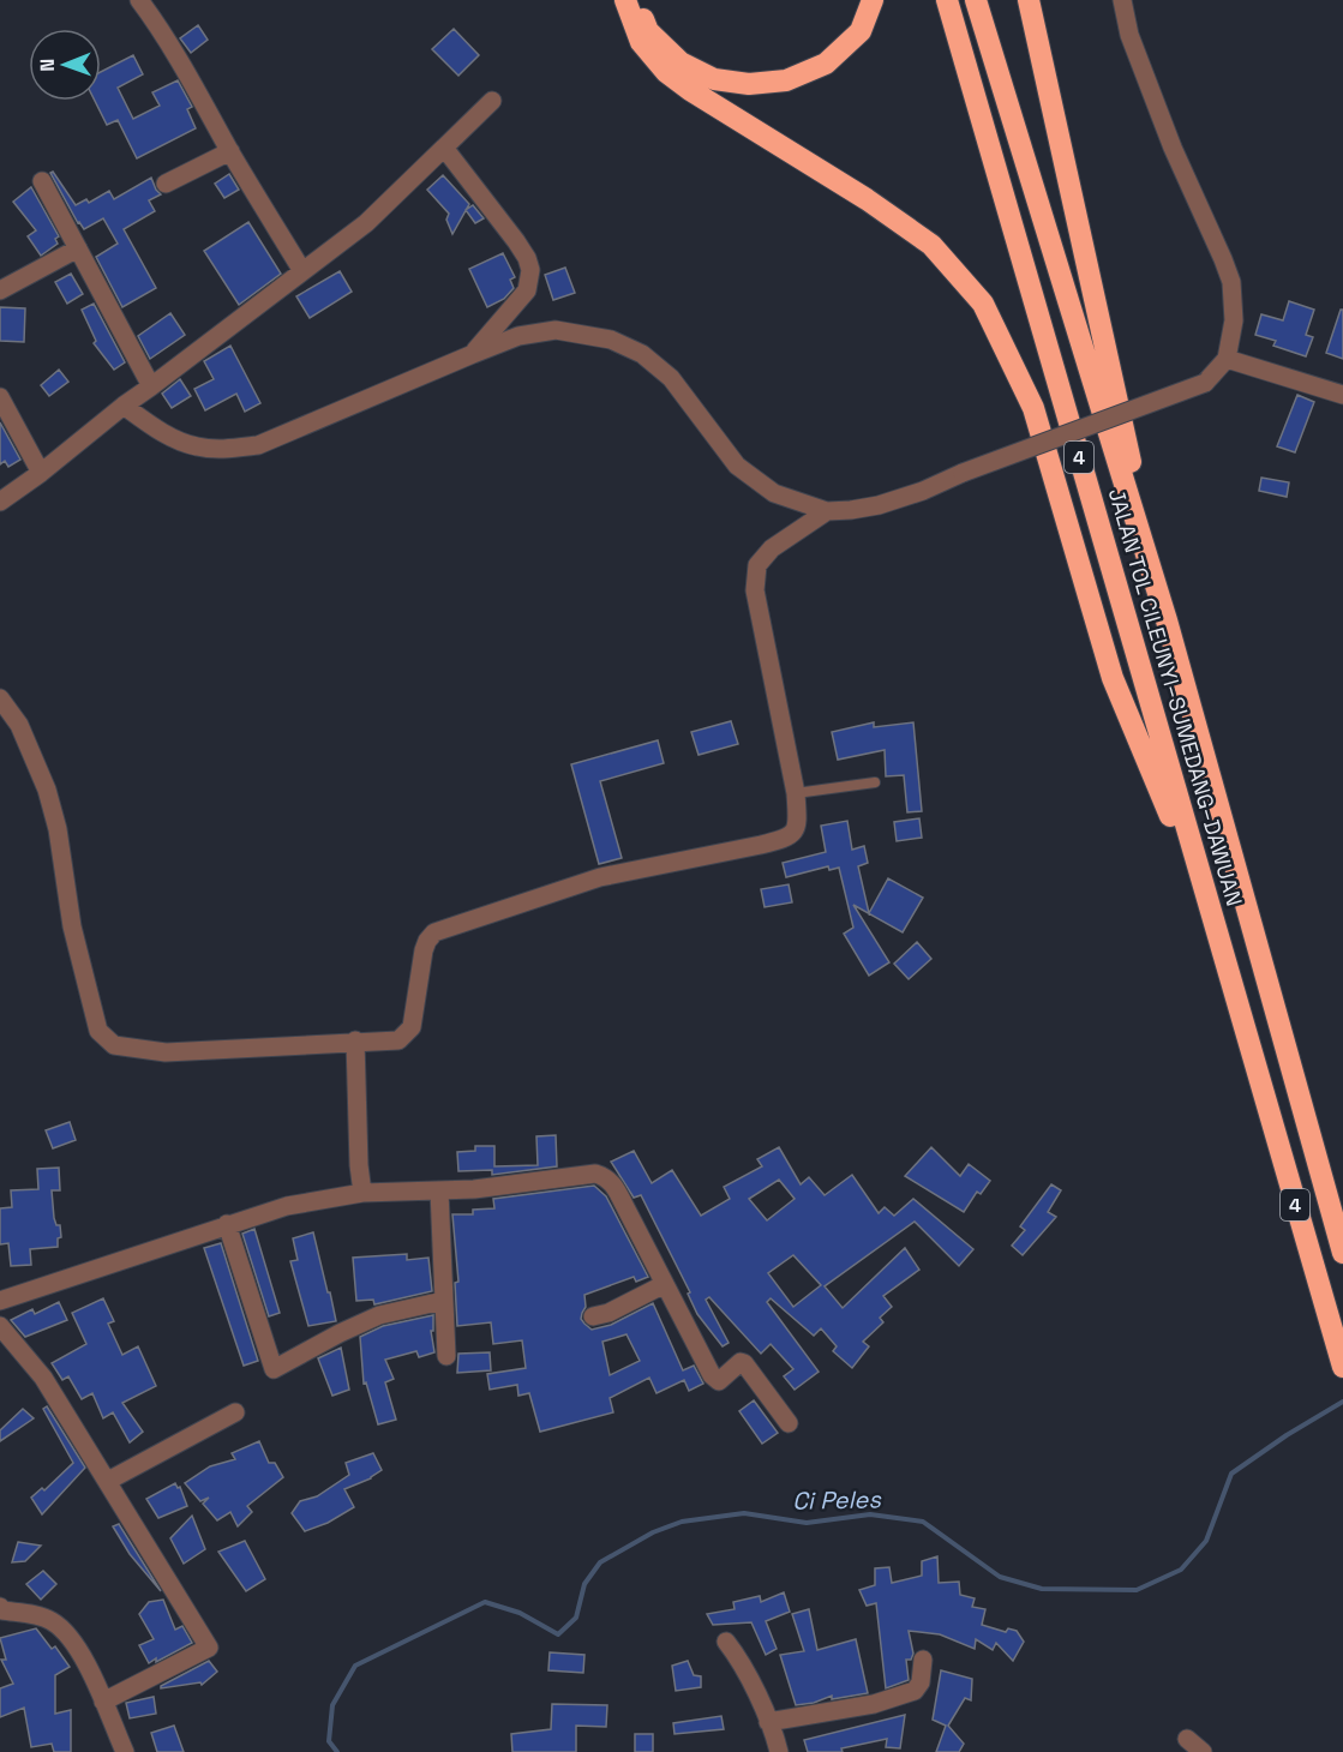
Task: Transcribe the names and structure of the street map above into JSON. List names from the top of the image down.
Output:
{
  "streets": {
    "highway": ["4", "JALAN TOL CILEUNYI–SUMEDANG–DAWUAN"]
  },
  "water": ["Ci Peles"],
  "north": "left"
}
